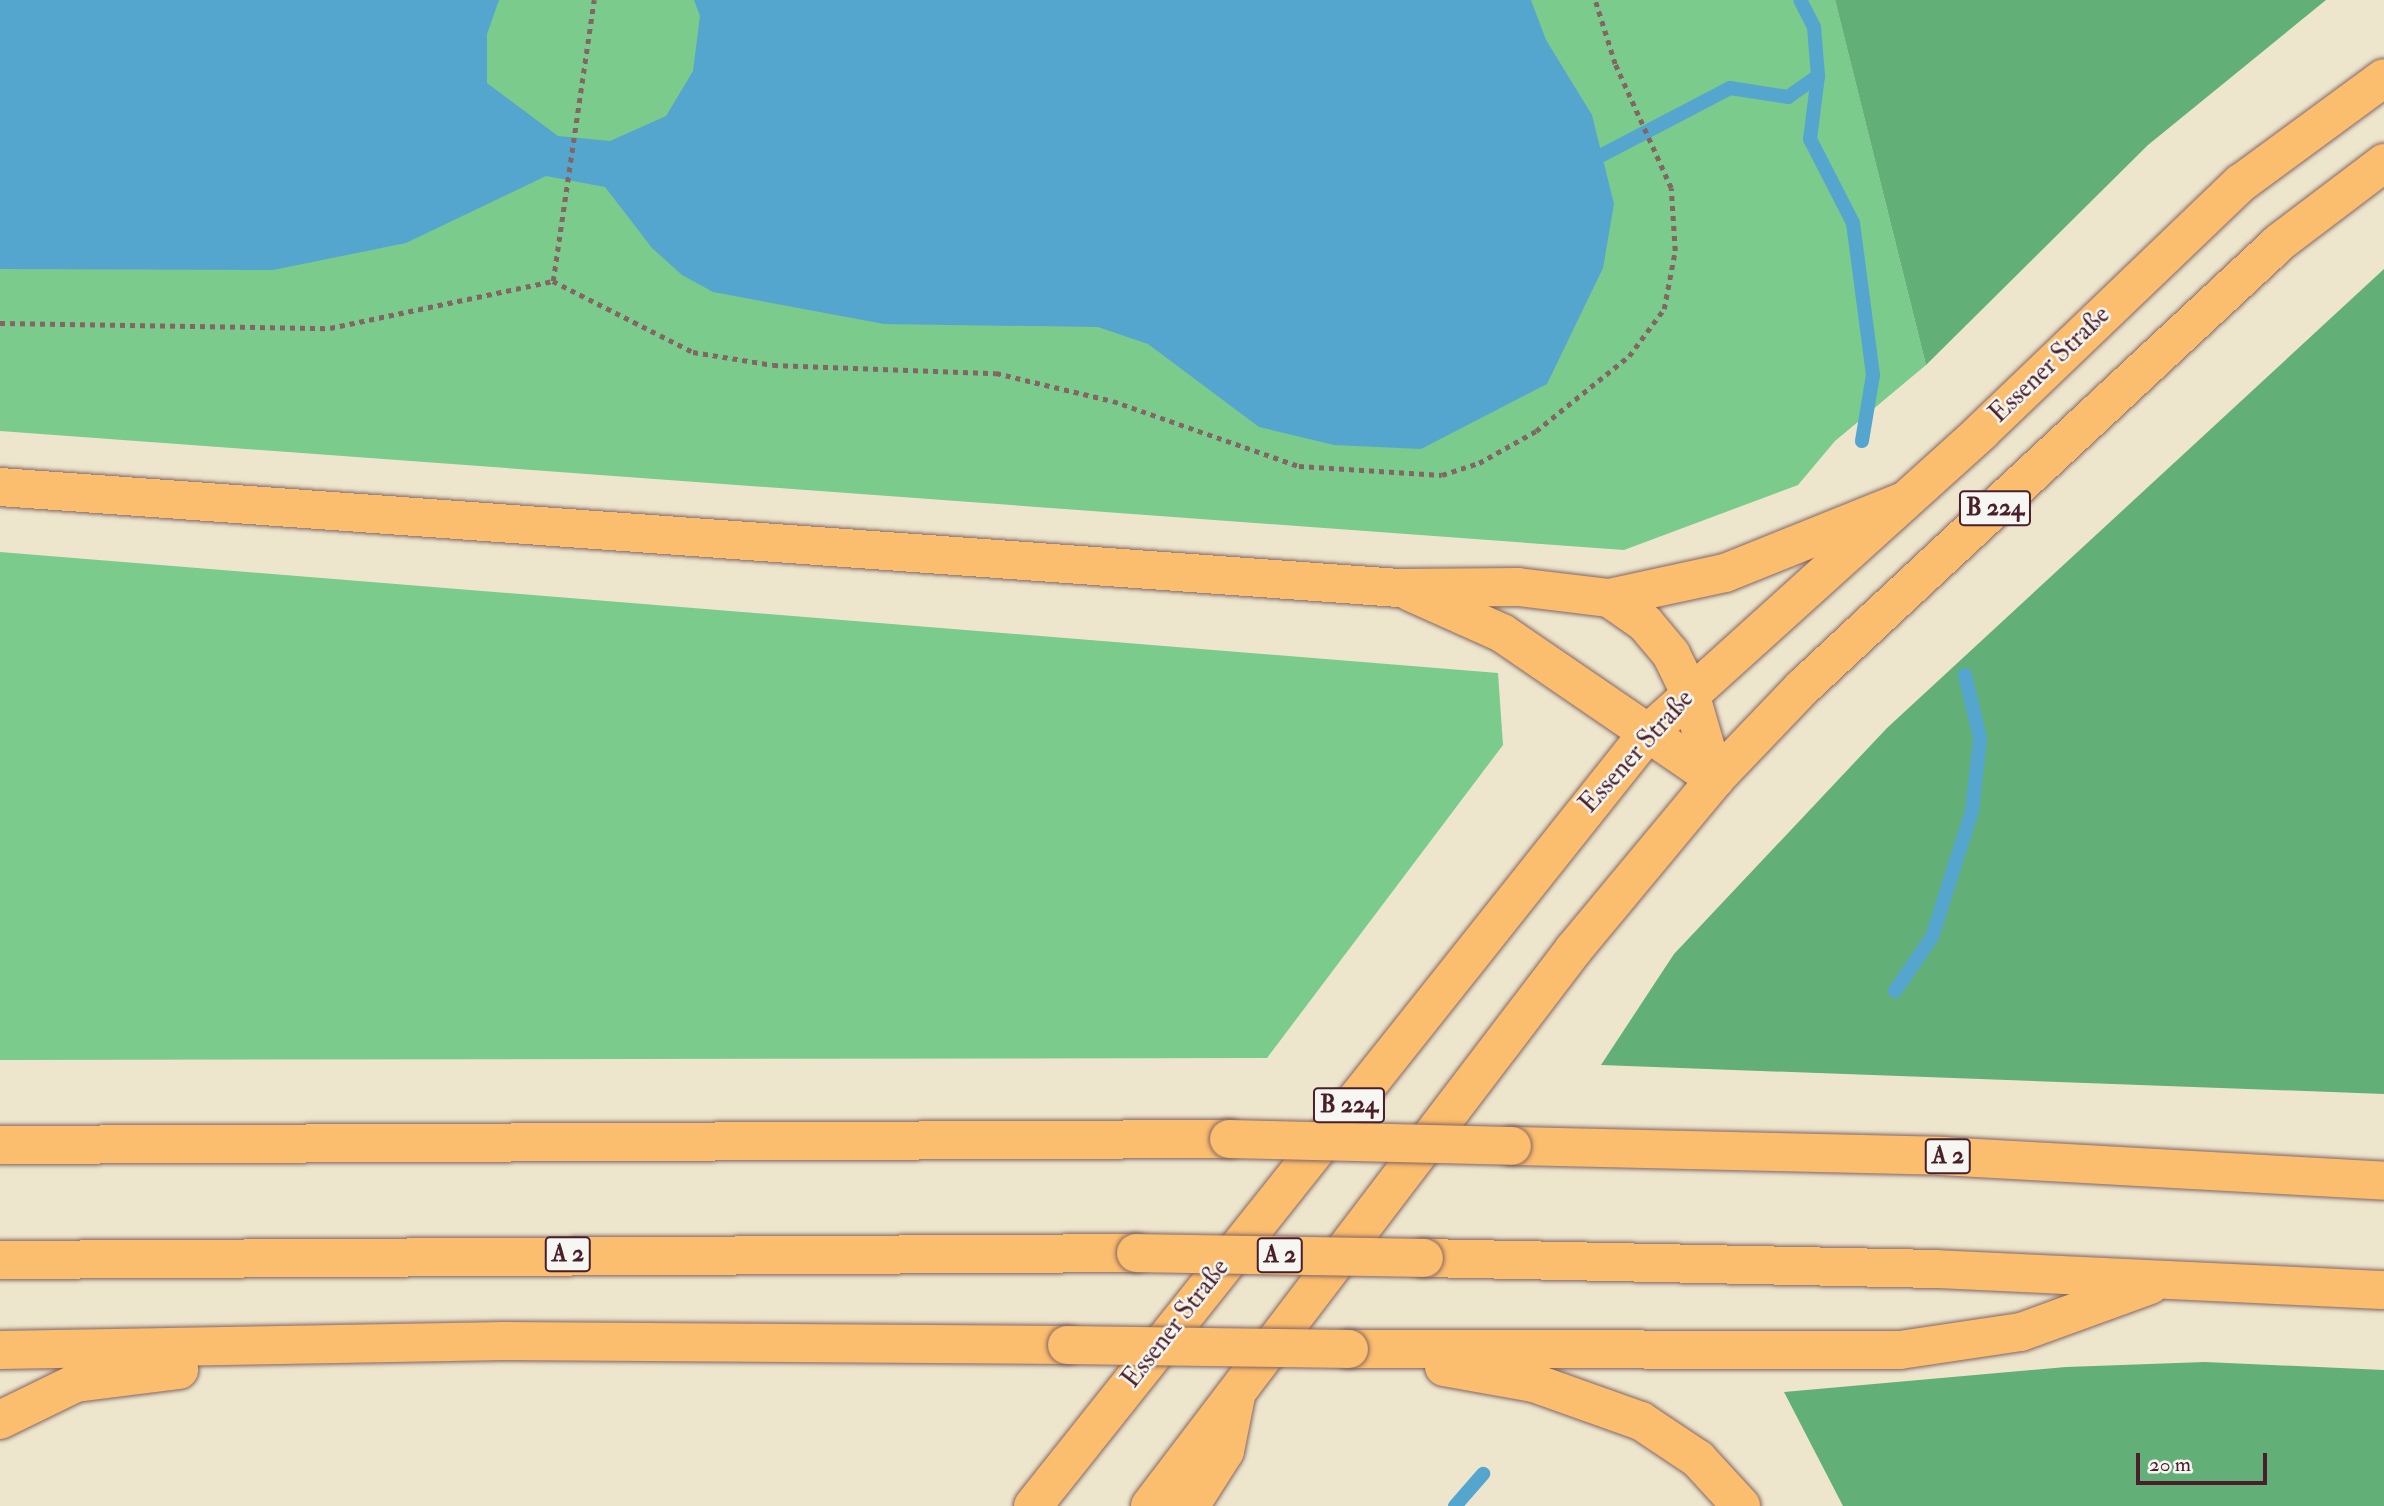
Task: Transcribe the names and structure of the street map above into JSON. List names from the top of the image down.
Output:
{
  "streets": {
    "main road": ["Essener Straße", "B 224", "A 2"]
  },
  "scale_bar": "20 m"
}
